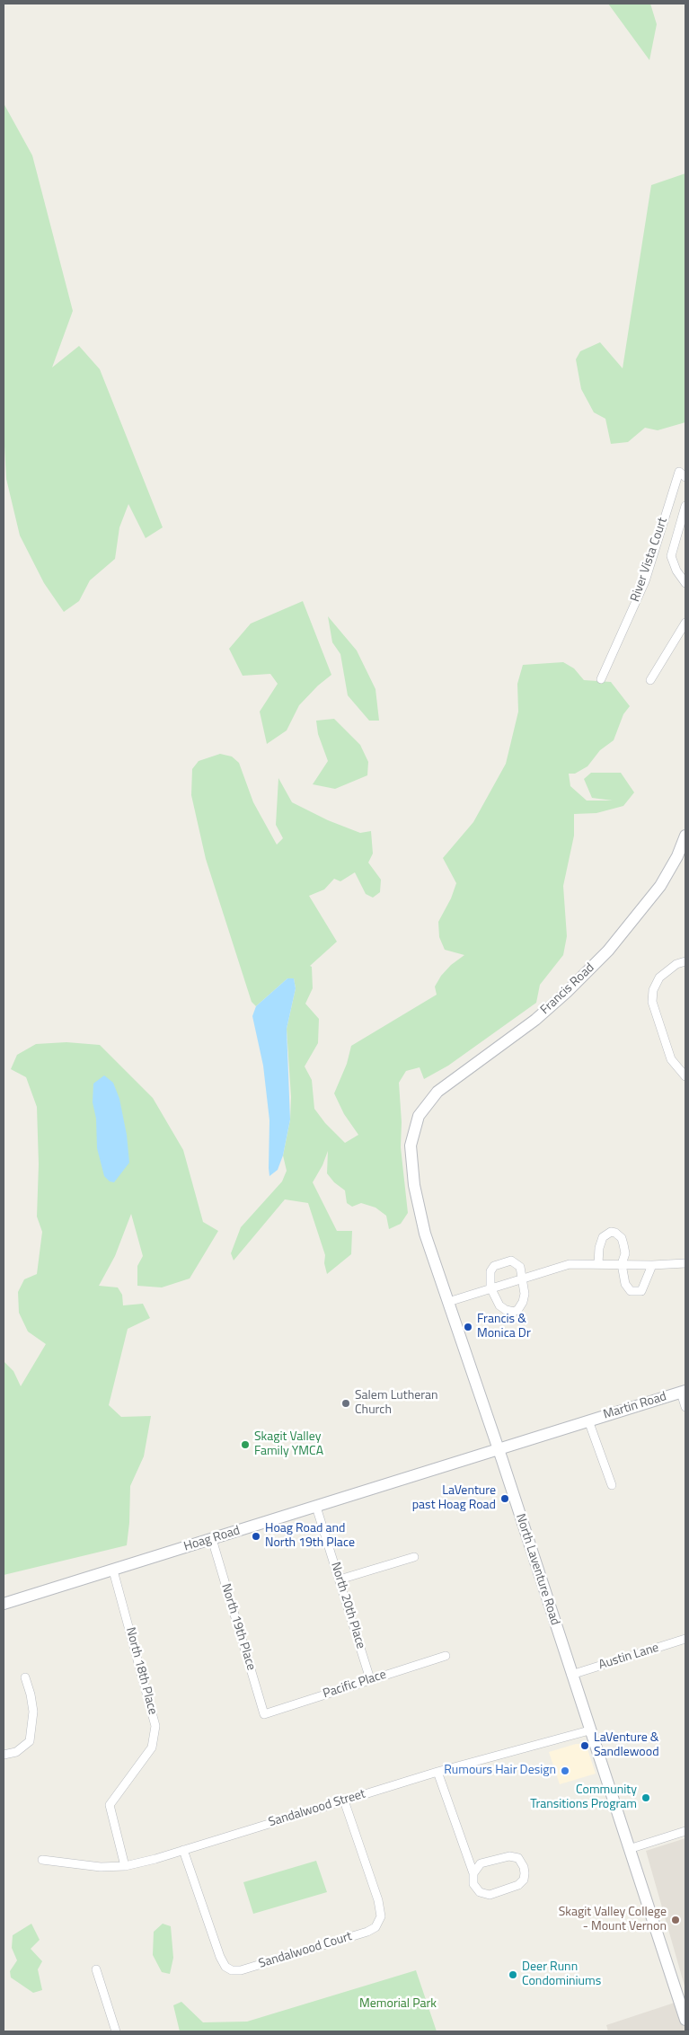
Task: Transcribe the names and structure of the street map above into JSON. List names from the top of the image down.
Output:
{
  "streets": {
    "street": [
      "River Vista Court",
      "Francis Road",
      "Martin Road",
      "Hoag Road",
      "North Laventure Road",
      "North 20th Place",
      "North 19th Place",
      "Austin Lane",
      "North 18th Place",
      "Pacific Place",
      "Sandalwood Street",
      "Sandalwood Court"
    ]
  },
  "crossings": [
    ["Francis Road", "North Laventure Road"],
    ["Martin Road", "Hoag Road"],
    ["Martin Road", "North Laventure Road"],
    ["Hoag Road", "North Laventure Road"],
    ["Hoag Road", "North 20th Place"],
    ["Hoag Road", "North 19th Place"],
    ["Hoag Road", "North 18th Place"],
    ["North Laventure Road", "Austin Lane"],
    ["North Laventure Road", "Sandalwood Street"],
    ["North 20th Place", "Pacific Place"],
    ["North 19th Place", "Pacific Place"],
    ["North 18th Place", "Sandalwood Street"],
    ["Sandalwood Street", "Sandalwood Court"]
  ],
  "parks": ["Memorial Park"],
  "places": [
    "Francis & Monica Dr",
    "Salem Lutheran Church",
    "Skagit Valley Family YMCA",
    "LaVenture past Hoag Road",
    "Hoag Road and North 19th Place",
    "LaVenture & Sandlewood",
    "Rumours Hair Design",
    "Community Transitions Program",
    "Skagit Valley College - Mount Vernon",
    "Deer Runn Condominiums"
  ]
}
